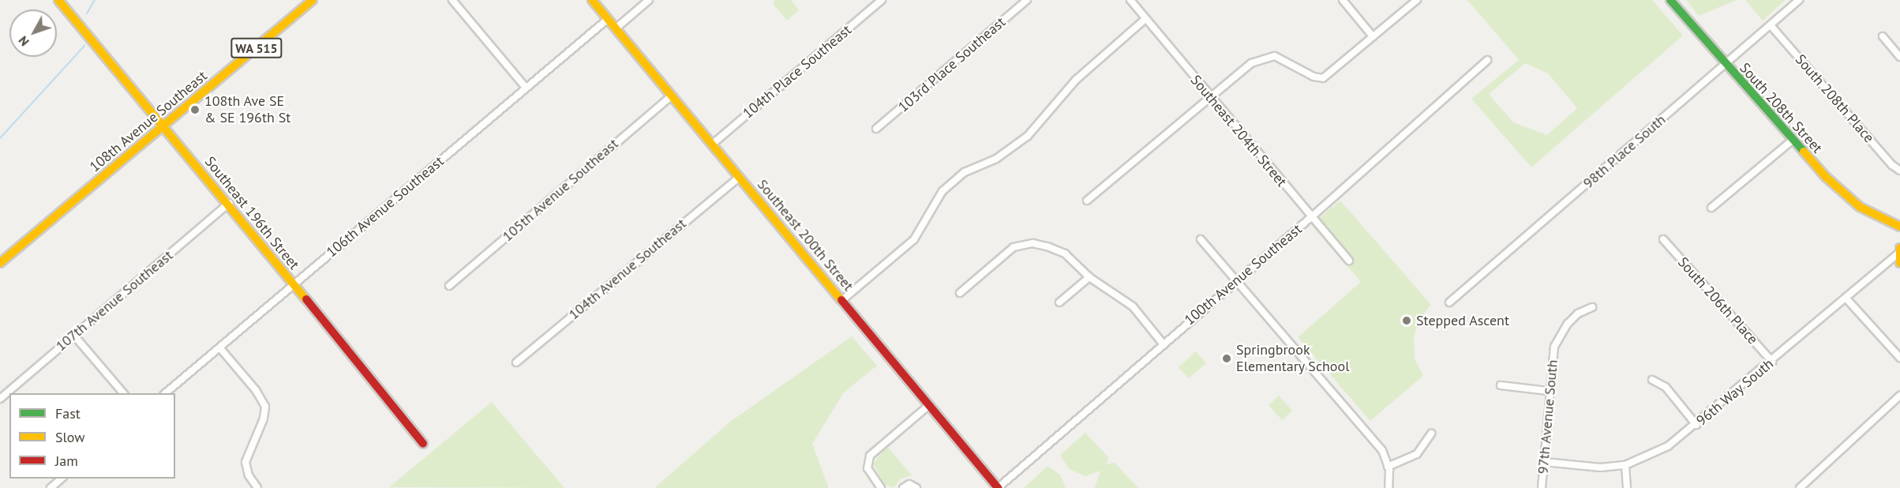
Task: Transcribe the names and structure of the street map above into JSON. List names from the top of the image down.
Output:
{
  "streets": {
    "street": [
      "WA 515",
      "103rd Place Southeast",
      "104th Place Southeast",
      "South 208th Place",
      "South 208th Street",
      "108th Avenue Southeast",
      "Southeast 204th Street",
      "98th Place South",
      "105th Avenue Southeast",
      "106th Avenue Southeast",
      "Southeast 196th Street",
      "Southeast 200th Street",
      "104th Avenue Southeast",
      "100th Avenue Southeast",
      "107th Avenue Southeast",
      "South 206th Place",
      "96th Way South",
      "97th Avenue South"
    ]
  },
  "crossings": [
    ["104th Place Southeast", "Southeast 200th Street"],
    ["South 208th Place", "98th Place South"],
    ["South 208th Street", "98th Place South"],
    ["108th Avenue Southeast", "Southeast 196th Street"],
    ["Southeast 204th Street", "100th Avenue Southeast"],
    ["105th Avenue Southeast", "Southeast 200th Street"],
    ["106th Avenue Southeast", "Southeast 196th Street"],
    ["106th Avenue Southeast", "Southeast 200th Street"],
    ["Southeast 196th Street", "107th Avenue Southeast"],
    ["Southeast 200th Street", "104th Avenue Southeast"],
    ["Southeast 200th Street", "100th Avenue Southeast"],
    ["South 206th Place", "96th Way South"],
    ["96th Way South", "97th Avenue South"]
  ],
  "places": ["108th Ave SE & SE 196th St", "Stepped Ascent", "Springbrook Elementary School"],
  "legend": ["Fast", "Slow", "Jam"],
  "north": "bottom left"
}
